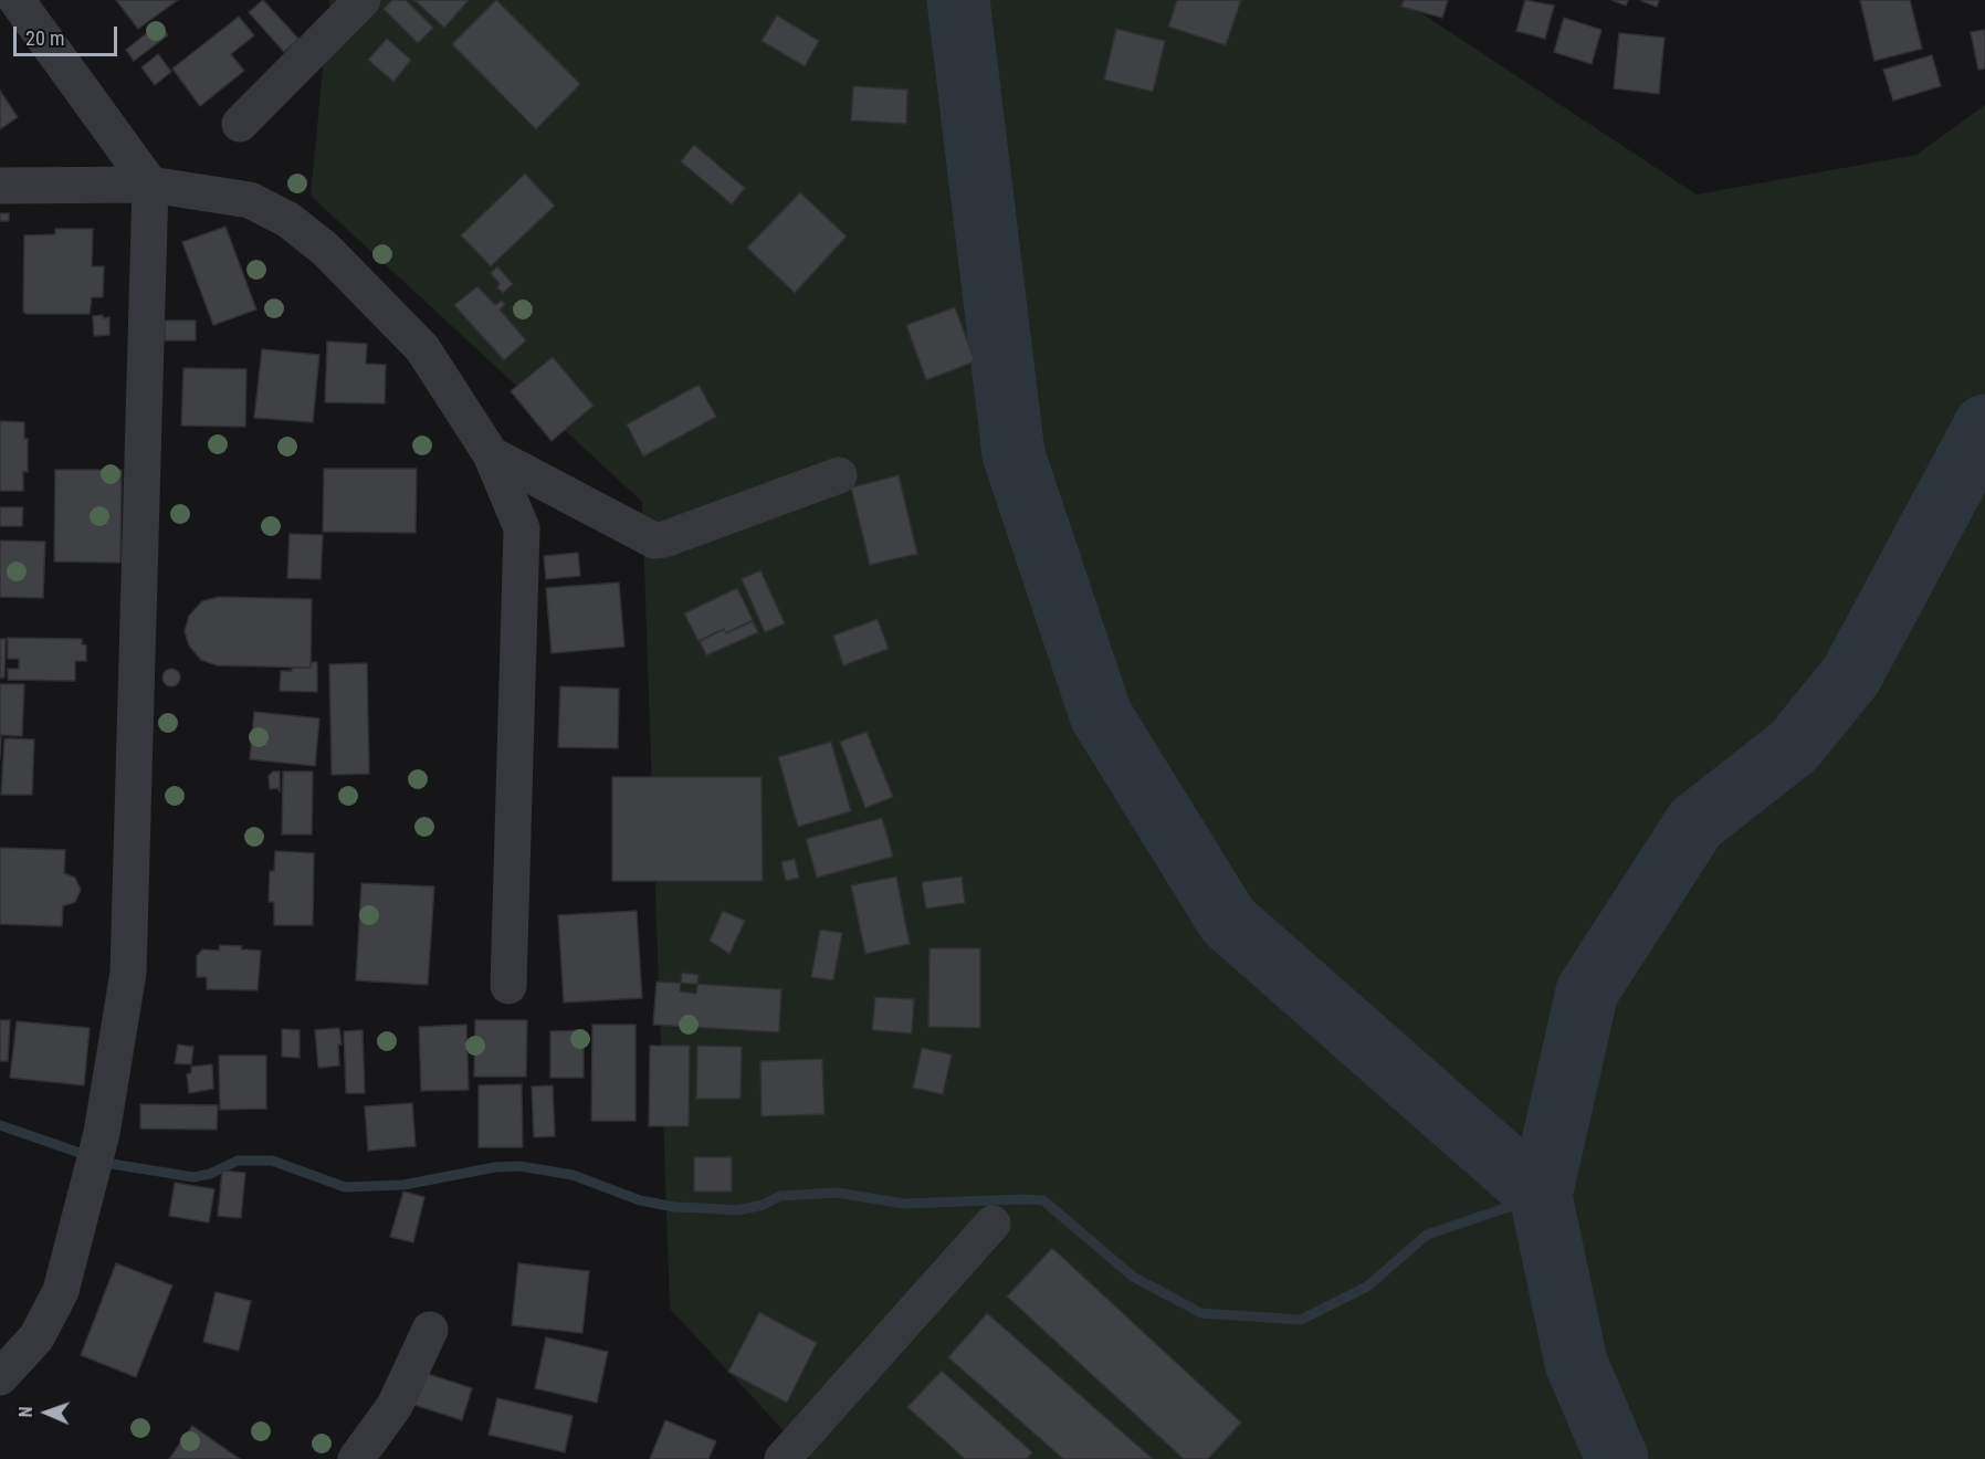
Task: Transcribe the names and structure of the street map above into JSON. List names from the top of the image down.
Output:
{
  "scale_bar": "20 m",
  "north": "left"
}
